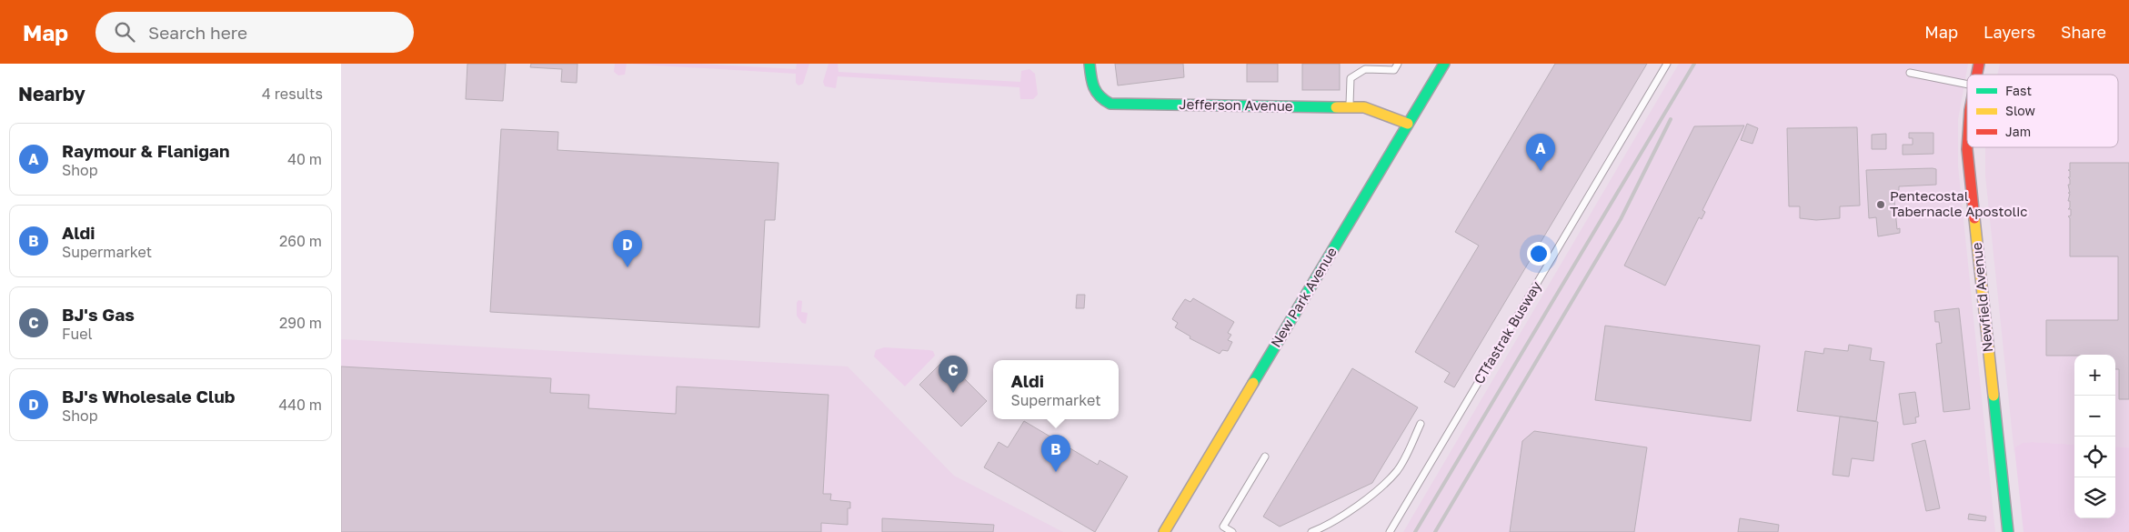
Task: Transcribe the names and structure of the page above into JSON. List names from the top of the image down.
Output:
{
  "streets": {
    "street": ["Jefferson Avenue", "New Park Avenue", "Newfield Avenue"],
    "lane": ["CTfastrak Busway"]
  },
  "crossings": [
    ["Jefferson Avenue", "New Park Avenue"]
  ],
  "places": ["Pentecostal Tabernacle Apostolic"],
  "legend": ["Fast", "Slow", "Jam"],
  "page": {
    "header": "Map",
    "search": "Search here",
    "nav": ["Map", "Layers", "Share"],
    "heading": ["Nearby", "4 results"],
    "list": [
      {
        "mark": "A",
        "name": "Raymour & Flanigan",
        "note": "Shop",
        "value": "40 m"
      },
      {
        "mark": "B",
        "name": "Aldi",
        "note": "Supermarket",
        "value": "260 m"
      },
      {
        "mark": "C",
        "name": "BJ's Gas",
        "note": "Fuel",
        "value": "290 m"
      },
      {
        "mark": "D",
        "name": "BJ's Wholesale Club",
        "note": "Shop",
        "value": "440 m"
      }
    ],
    "pins": [
      "A",
      "D",
      "C",
      "B"
    ],
    "map_buttons": ["+", "−"],
    "popup": ["Aldi", "Supermarket"]
  }
}
